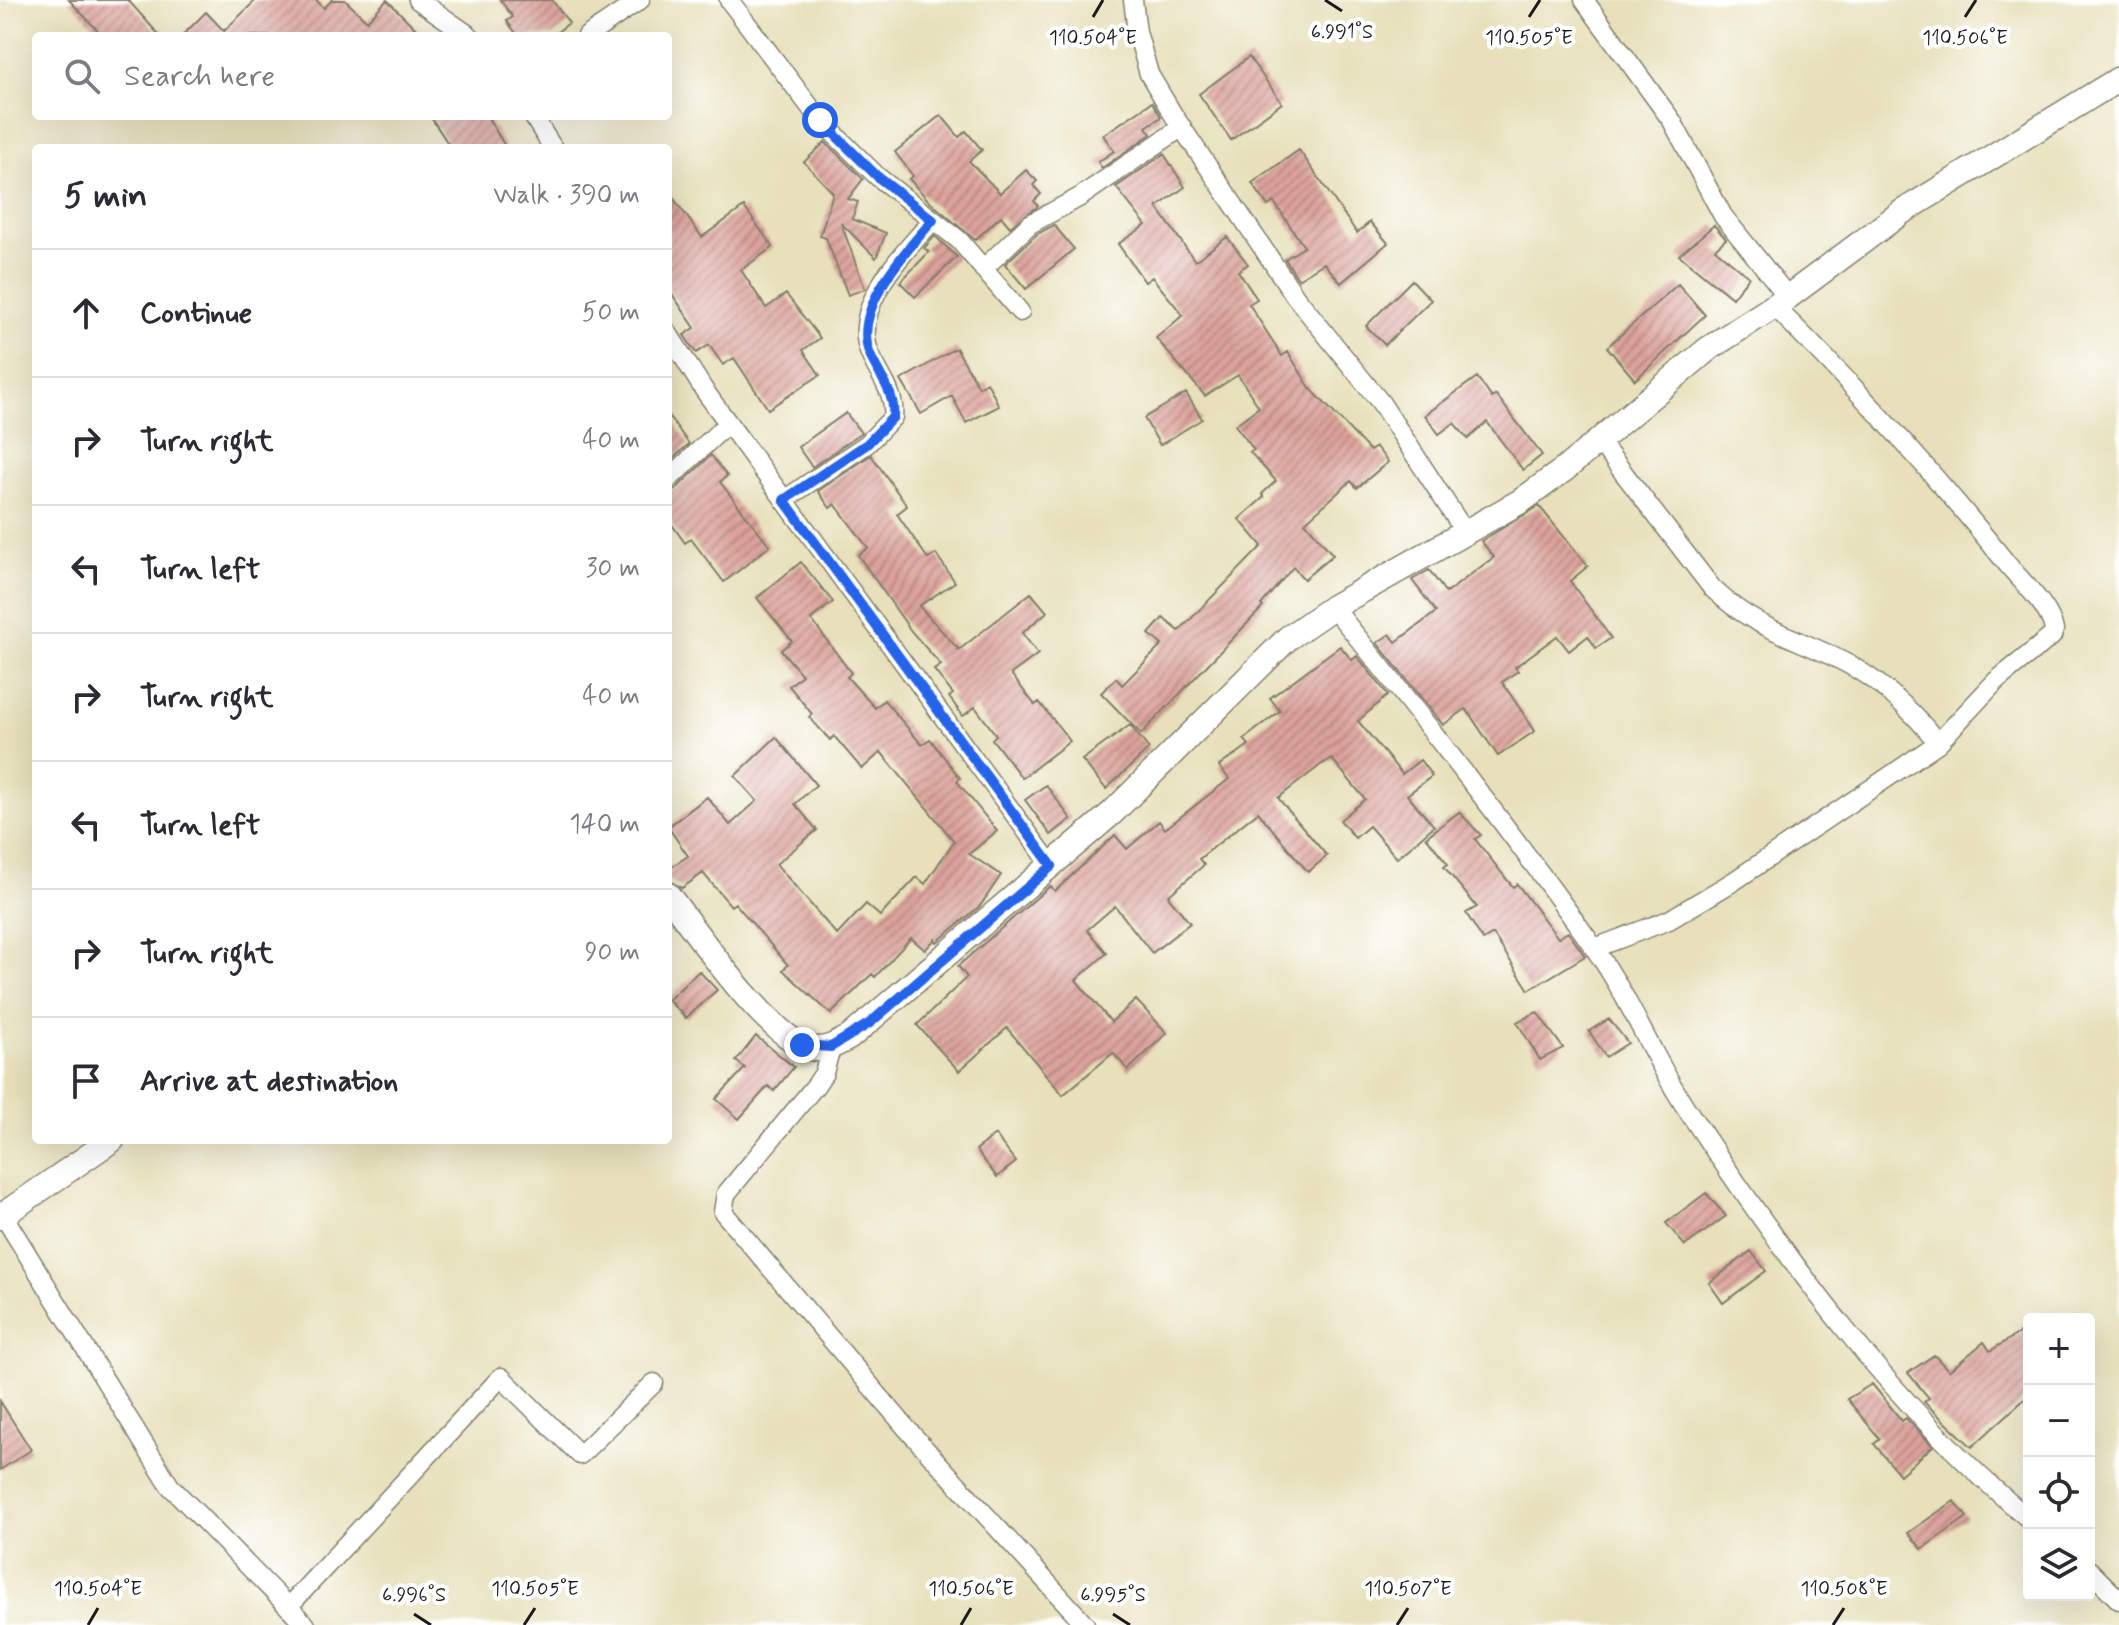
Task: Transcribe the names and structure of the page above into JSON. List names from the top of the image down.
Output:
{
  "page": {
    "search": "Search here",
    "heading": ["5 min", "Walk · 390 m"],
    "list": [
      ["Continue", "50 m"],
      ["Turn right", "40 m"],
      ["Turn left", "30 m"],
      ["Turn right", "40 m"],
      ["Turn left", "140 m"],
      ["Turn right", "90 m"],
      "Arrive at destination"
    ],
    "map_buttons": ["+", "−"]
  },
  "coordinates": [
    "6.991°S",
    "110.504°E",
    "110.505°E",
    "110.506°E",
    "110.507°E",
    "110.508°E",
    "6.996°S",
    "6.995°S"
  ]
}
